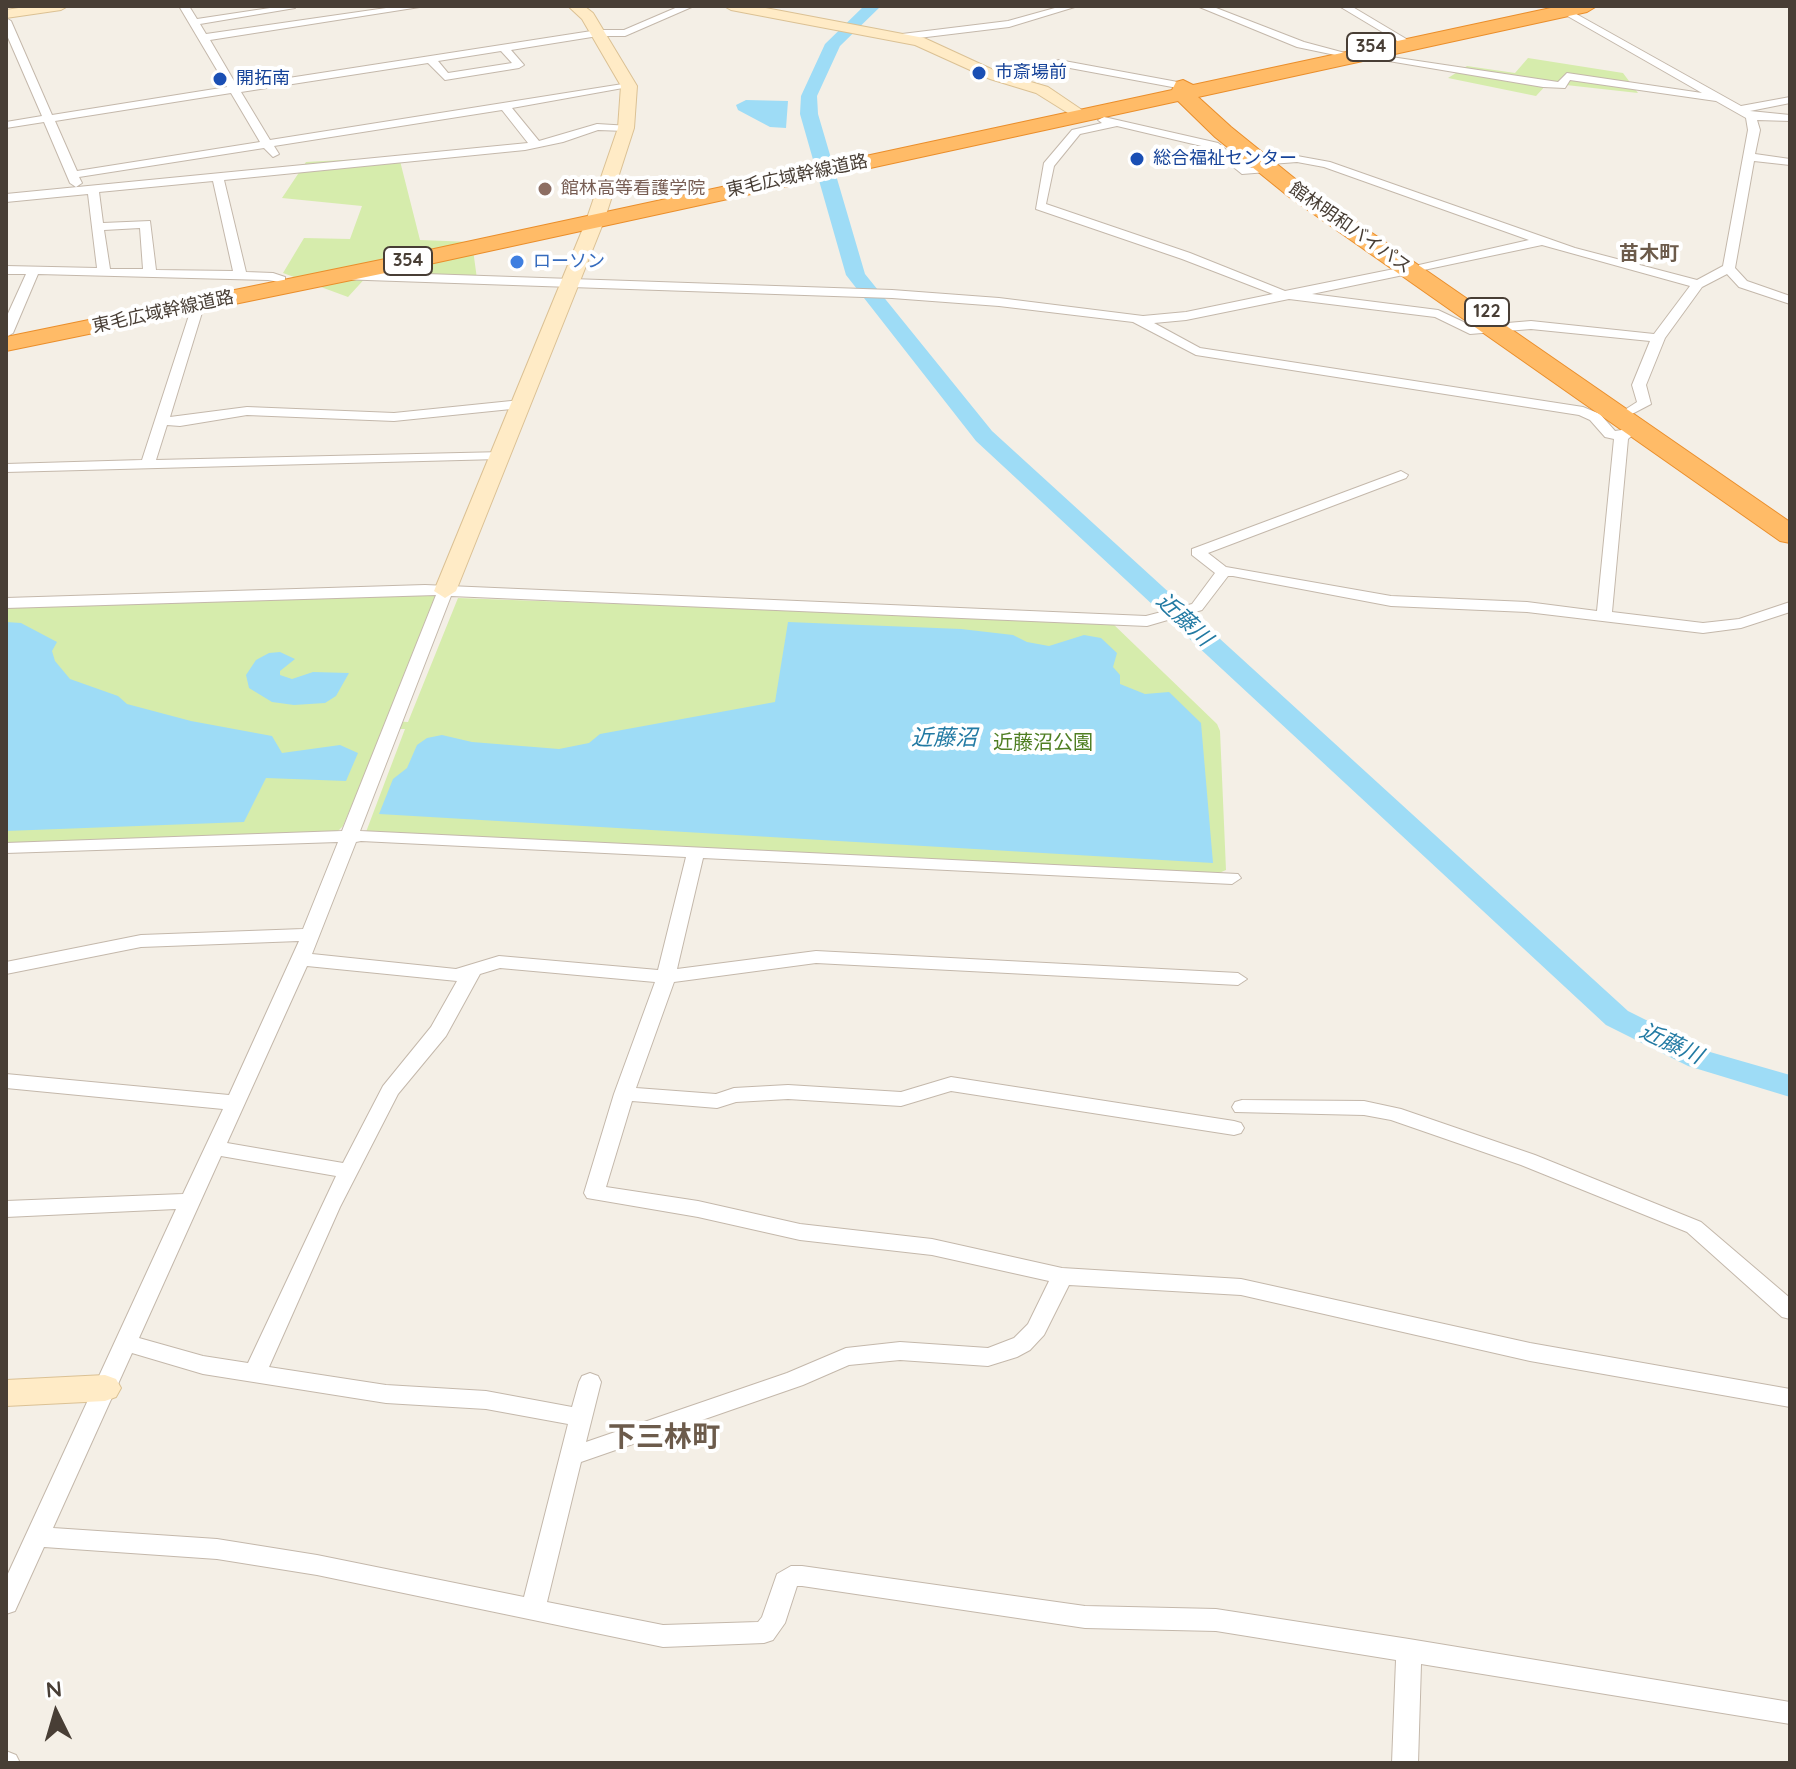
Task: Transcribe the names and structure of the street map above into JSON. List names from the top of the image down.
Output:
{
  "streets": {
    "highway": [
      "354",
      "東毛広域幹線道路",
      "館林明和バイパス",
      "122"
    ]
  },
  "crossings": [
    ["東毛広域幹線道路", "館林明和バイパス"]
  ],
  "districts": ["苗木町", "下三林町"],
  "water": ["近藤川", "近藤沼"],
  "parks": ["近藤沼公園"],
  "places": [
    "市斎場前",
    "開拓南",
    "総合福祉センター",
    "館林高等看護学院",
    "ローソン"
  ],
  "north": "top"
}
